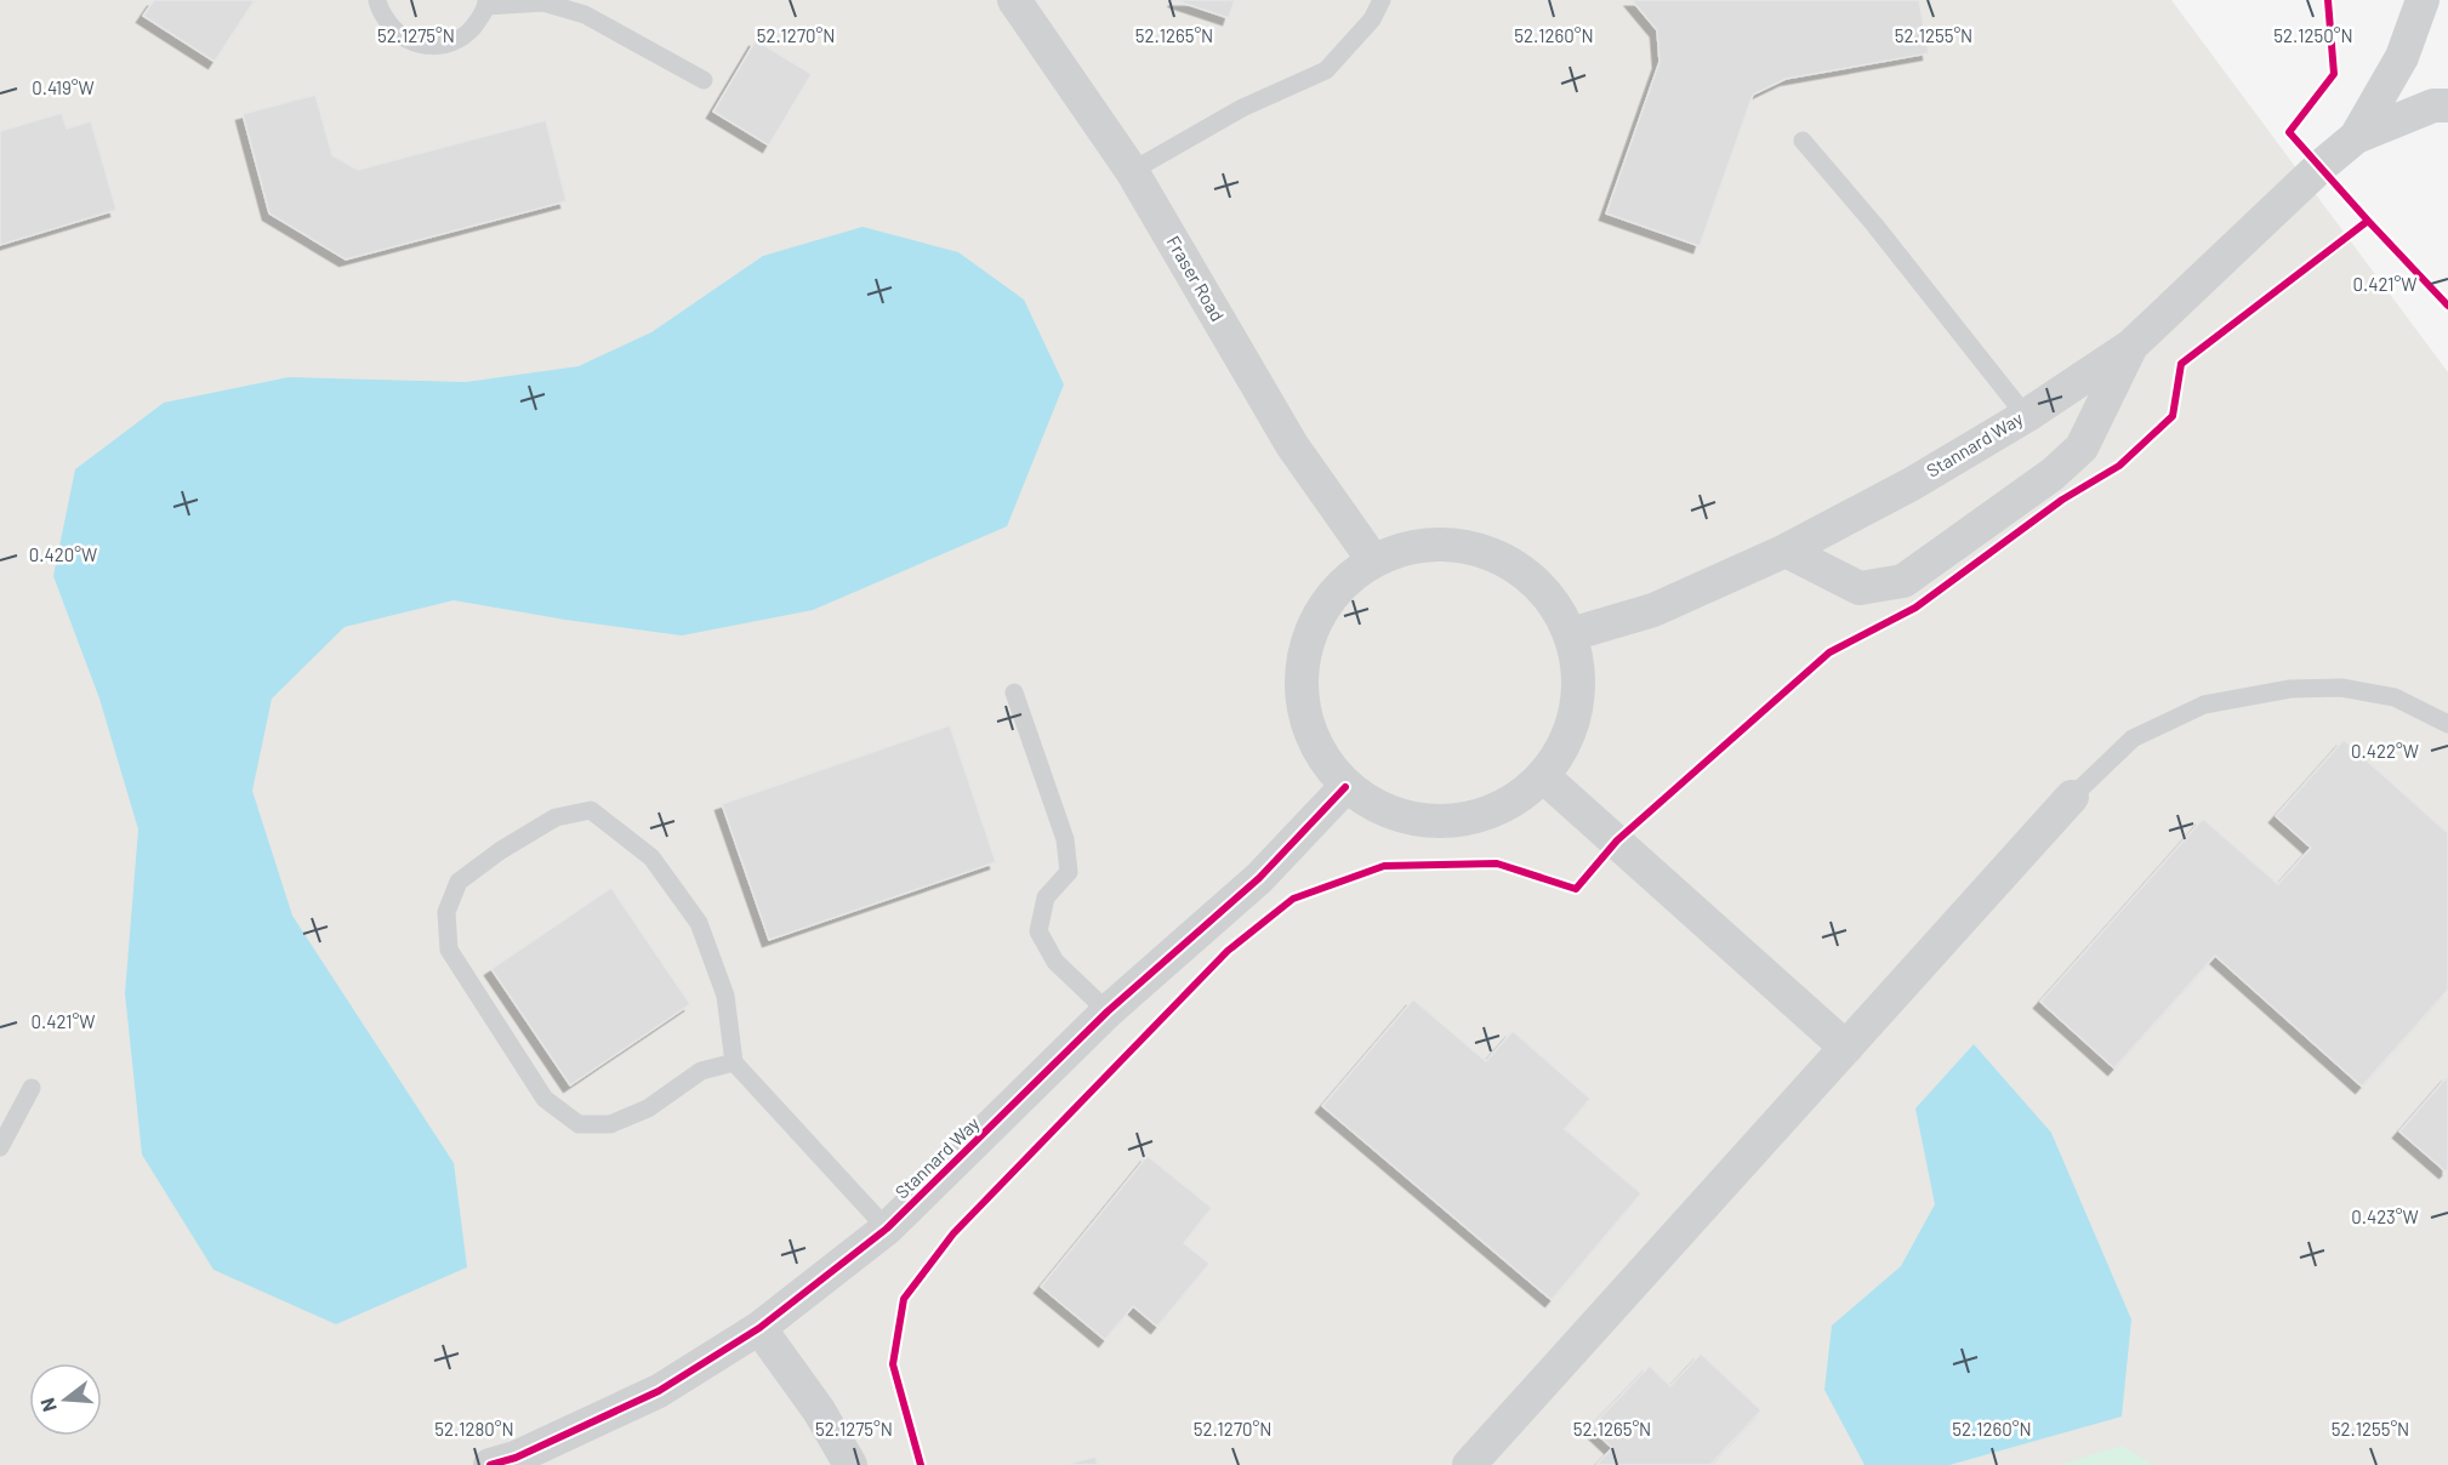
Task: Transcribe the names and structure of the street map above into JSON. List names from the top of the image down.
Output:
{
  "streets": {
    "street": ["Fraser Road", "Stannard Way"]
  },
  "north": "left",
  "coordinates": [
    "52.1250°N",
    "52.1275°N",
    "52.1270°N",
    "52.1265°N",
    "52.1260°N",
    "52.1255°N",
    "0.419°W",
    "0.421°W",
    "0.420°W",
    "0.422°W",
    "0.423°W",
    "52.1280°N"
  ]
}
